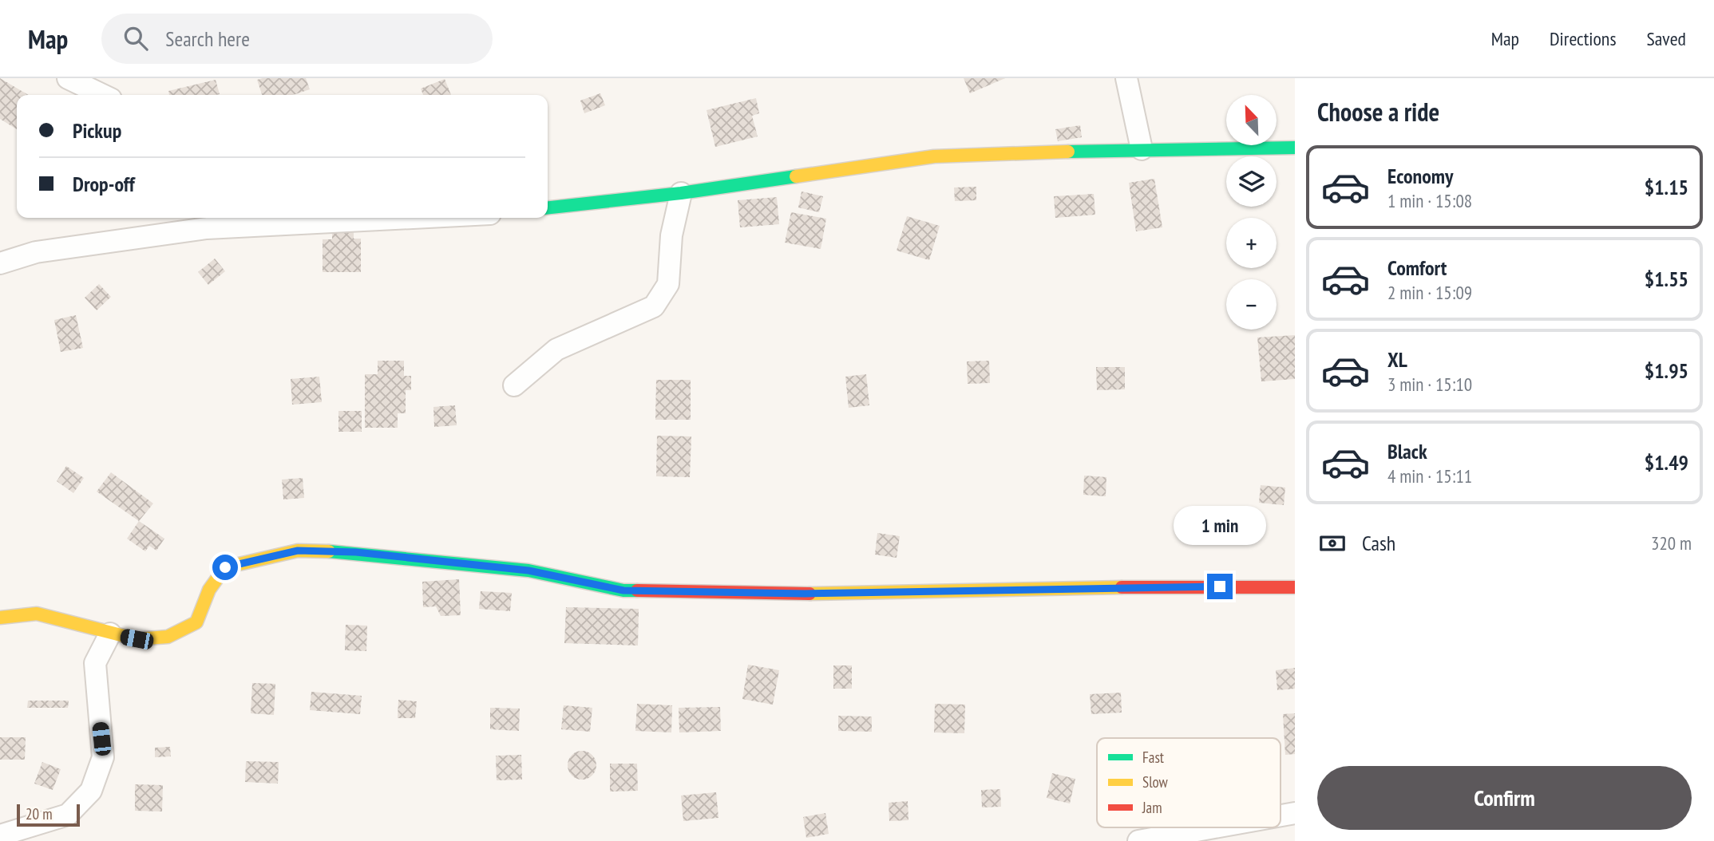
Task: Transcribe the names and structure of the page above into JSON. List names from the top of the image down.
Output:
{
  "legend": ["Fast", "Slow", "Jam"],
  "scale_bar": "20 m",
  "north": "top left",
  "page": {
    "header": "Map",
    "search": "Search here",
    "nav": ["Map", "Directions", "Saved"],
    "heading": "Choose a ride",
    "map_buttons": ["+", "−"],
    "banner": ["Pickup", "Drop-off"],
    "list": [
      {
        "name": "Economy",
        "note": "1 min · 15:08",
        "value": "$1.15"
      },
      {
        "name": "Comfort",
        "note": "2 min · 15:09",
        "value": "$1.55"
      },
      {
        "name": "XL",
        "note": "3 min · 15:10",
        "value": "$1.95"
      },
      {
        "name": "Black",
        "note": "4 min · 15:11",
        "value": "$1.49"
      }
    ],
    "bubble": "1 min",
    "pay": ["Cash", "320 m"],
    "buttons": "Confirm",
    "scale": "20 m"
  }
}
